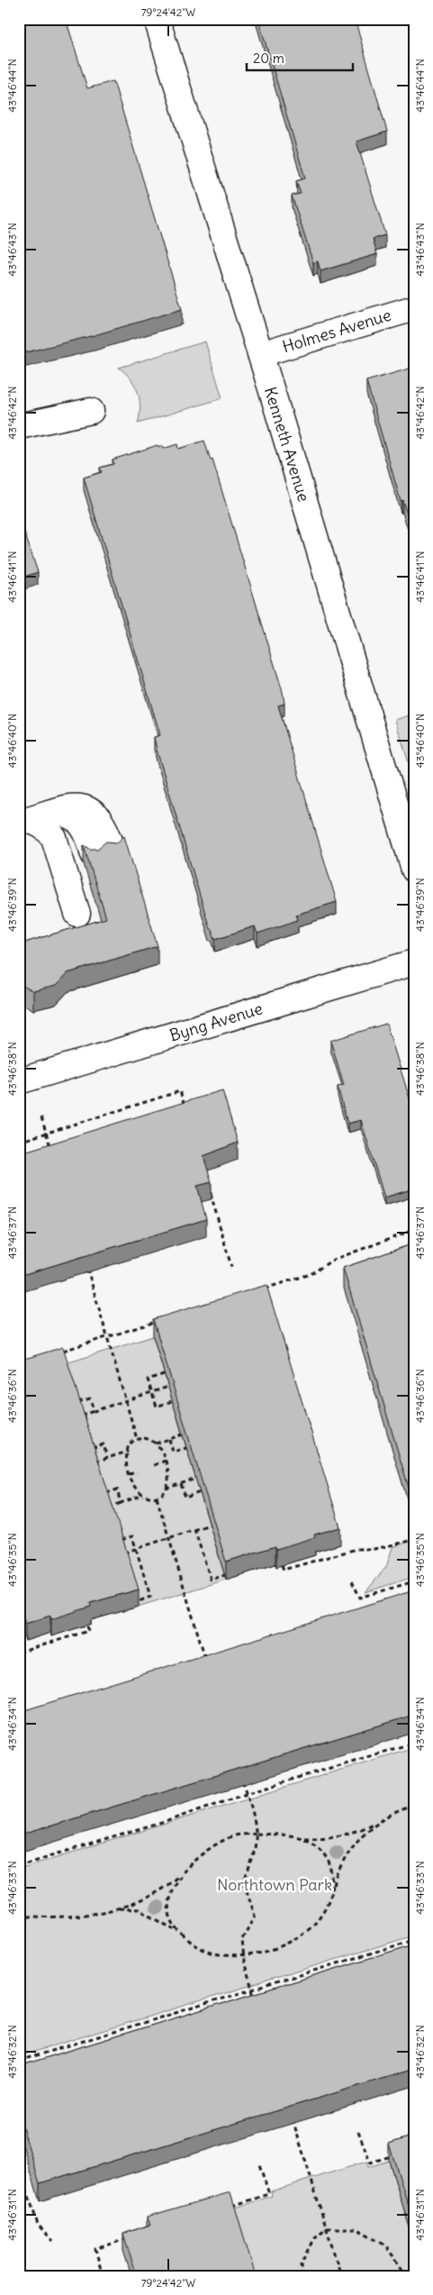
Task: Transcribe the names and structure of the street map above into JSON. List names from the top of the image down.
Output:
{
  "streets": {
    "street": ["Holmes Avenue", "Kenneth Avenue", "Byng Avenue"]
  },
  "crossings": [
    ["Holmes Avenue", "Kenneth Avenue"]
  ],
  "parks": ["Northtown Park"],
  "scale_bar": "20 m",
  "coordinates": [
    "79°24'42\"W",
    "43°46'44\"N",
    "43°46'43\"N",
    "43°46'42\"N",
    "43°46'41\"N",
    "43°46'40\"N",
    "43°46'39\"N",
    "43°46'38\"N",
    "43°46'37\"N",
    "43°46'36\"N",
    "43°46'35\"N",
    "43°46'34\"N",
    "43°46'33\"N",
    "43°46'32\"N",
    "43°46'31\"N"
  ]
}
